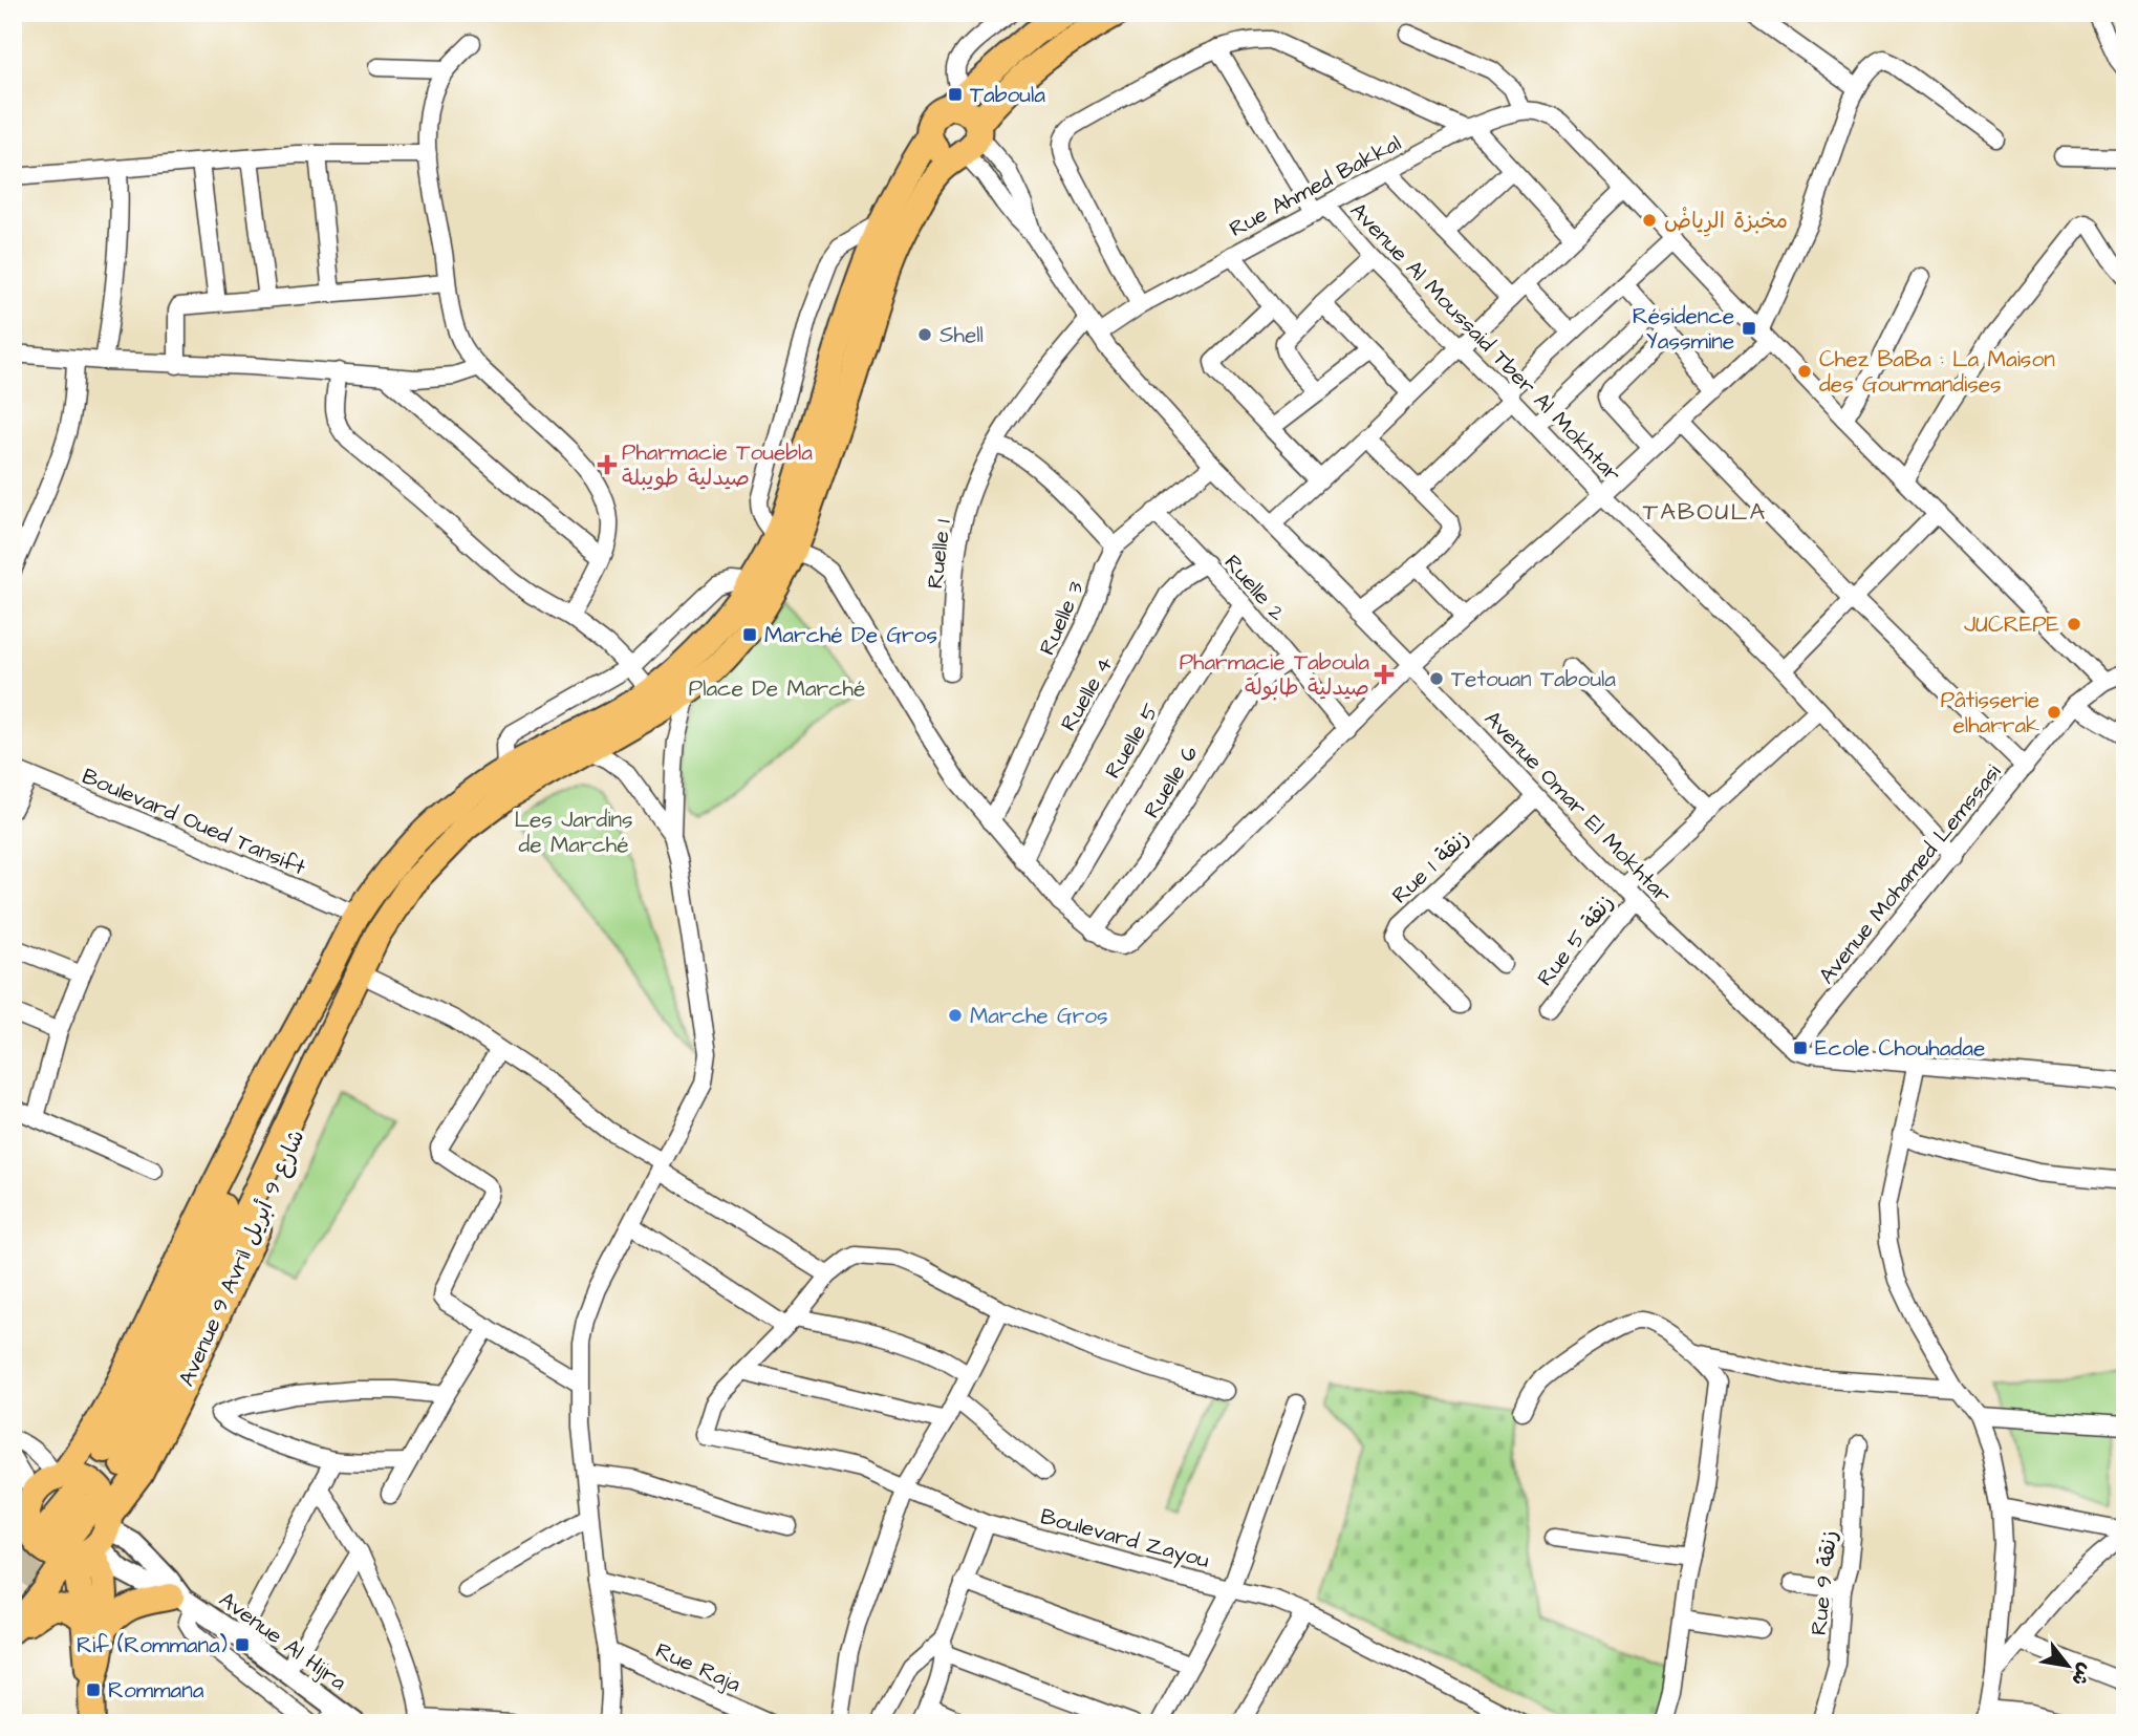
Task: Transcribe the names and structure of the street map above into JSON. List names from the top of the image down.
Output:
{
  "streets": {
    "main road": ["Avenue 9 Avril شارع 9 أبريل"],
    "street": [
      "Rue Ahmed Bakkal",
      "Avenue Al Moussaid Tber Al Mokhtar",
      "Ruelle 1",
      "Ruelle 2",
      "Ruelle 3",
      "Ruelle 4",
      "Ruelle 5",
      "Ruelle 6",
      "Avenue Omar El Mokhtar",
      "Boulevard Oued Tansift",
      "Rue 1 زنقة",
      "Avenue Mohamed Lemssasi",
      "Rue 5 زنقة",
      "Boulevard Zayou",
      "Rue 9 زنقة",
      "Avenue Al Hijra",
      "Rue Raja"
    ]
  },
  "crossings": [
    ["Rue Ahmed Bakkal", "Avenue Al Moussaid Tber Al Mokhtar"],
    ["Rue Ahmed Bakkal", "Ruelle 1"],
    ["Rue Ahmed Bakkal", "Avenue Omar El Mokhtar"],
    ["Avenue Al Moussaid Tber Al Mokhtar", "Avenue Mohamed Lemssasi"],
    ["Avenue Al Moussaid Tber Al Mokhtar", "Rue 5 زنقة"],
    ["Ruelle 1", "Avenue Omar El Mokhtar"],
    ["Ruelle 2", "Ruelle 3"],
    ["Ruelle 2", "Ruelle 4"],
    ["Ruelle 2", "Ruelle 5"],
    ["Ruelle 2", "Ruelle 6"],
    ["Ruelle 3", "Avenue Omar El Mokhtar"],
    ["Avenue Omar El Mokhtar", "Rue 1 زنقة"],
    ["Avenue Omar El Mokhtar", "Avenue Mohamed Lemssasi"],
    ["Avenue Omar El Mokhtar", "Rue 5 زنقة"],
    ["Boulevard Oued Tansift", "Avenue 9 Avril شارع 9 أبريل"],
    ["Avenue 9 Avril شارع 9 أبريل", "Avenue Al Hijra"]
  ],
  "districts": ["TABOULA"],
  "parks": ["Place De Marché", "Les Jardins de Marché"],
  "places": {
    "transit": [
      "Taboula",
      "Résidence Yassmine",
      "Marché De Gros",
      "Ecole Chouhadae",
      "Rif (Rommana)",
      "Rommana"
    ],
    "other": [
      "مخبزة الرِياضْ",
      "Shell",
      "Chez BaBa : La Maison des Gourmandises",
      "JUCREPE",
      "Tetouan Taboula",
      "Pâtisserie elharrak",
      "Marche Gros"
    ],
    "health": ["Pharmacie Touebla صيدلية طويبلة", "Pharmacie Taboula صيدلية طابولة"]
  },
  "north": "bottom right"
}
